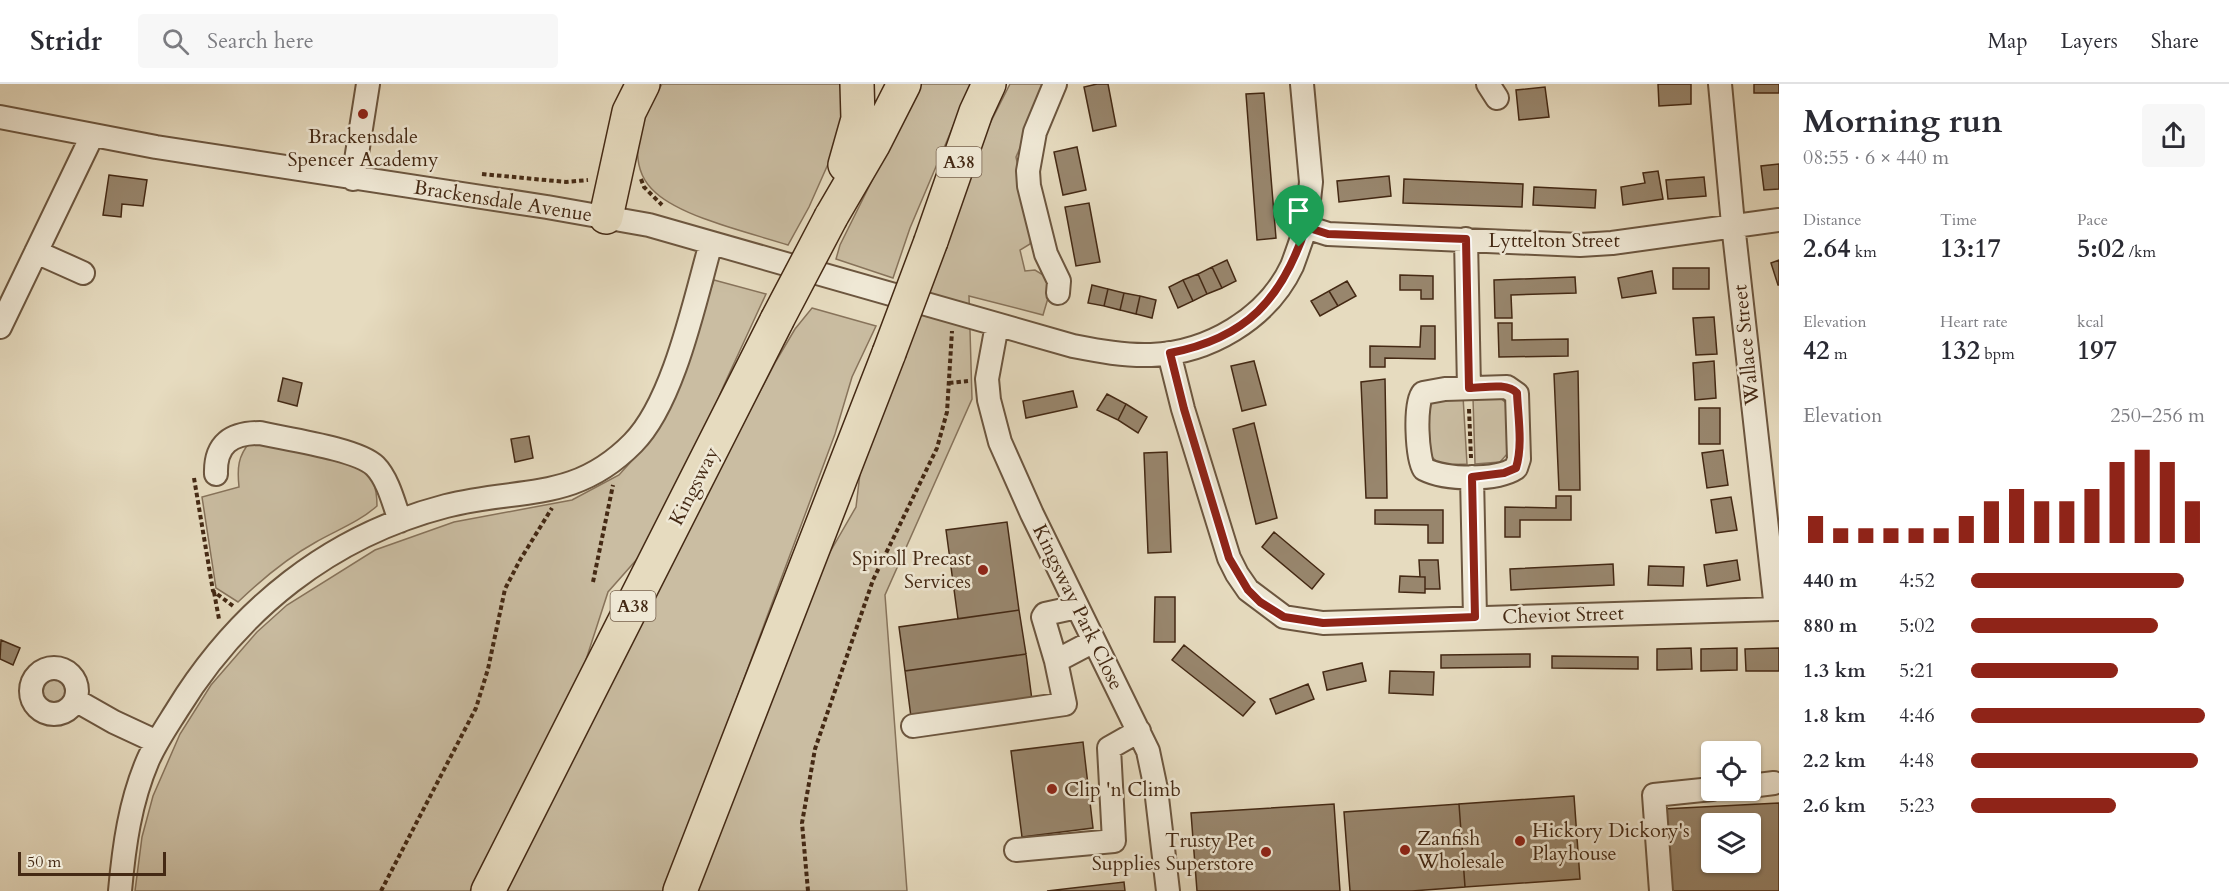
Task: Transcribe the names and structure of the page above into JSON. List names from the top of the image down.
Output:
{
  "streets": {
    "highway": ["A38", "Kingsway"],
    "street": [
      "Brackensdale Avenue",
      "Lyttelton Street",
      "Wallace Street",
      "Kingsway Park Close",
      "Cheviot Street"
    ]
  },
  "crossings": [
    ["Brackensdale Avenue", "Kingsway Park Close"],
    ["Lyttelton Street", "Wallace Street"],
    ["Wallace Street", "Cheviot Street"]
  ],
  "places": [
    "Brackensdale Spencer Academy",
    "Spiroll Precast Services",
    "Clip 'n Climb",
    "Hickory Dickory's Playhouse",
    "Zanfish Wholesale",
    "Trusty Pet Supplies Superstore"
  ],
  "scale_bar": "50 m",
  "page": {
    "header": "Stridr",
    "search": "Search here",
    "nav": ["Map", "Layers", "Share"],
    "heading": ["Morning run", "08:55 · 6 × 440 m"],
    "stats": [
      ["Distance", "2.64 km"],
      ["Time", "13:17"],
      ["Pace", "5:02 /km"],
      ["Elevation", "42 m"],
      ["Heart rate", "132 bpm"],
      ["kcal", "197"]
    ],
    "chart": ["Elevation", "250–256 m"],
    "list": [
      {
        "name": "440 m",
        "note": "4:52"
      },
      {
        "name": "880 m",
        "note": "5:02"
      },
      {
        "name": "1.3 km",
        "note": "5:21"
      },
      {
        "name": "1.8 km",
        "note": "4:46"
      },
      {
        "name": "2.2 km",
        "note": "4:48"
      },
      {
        "name": "2.6 km",
        "note": "5:23"
      }
    ],
    "scale": "50 m"
  }
}
